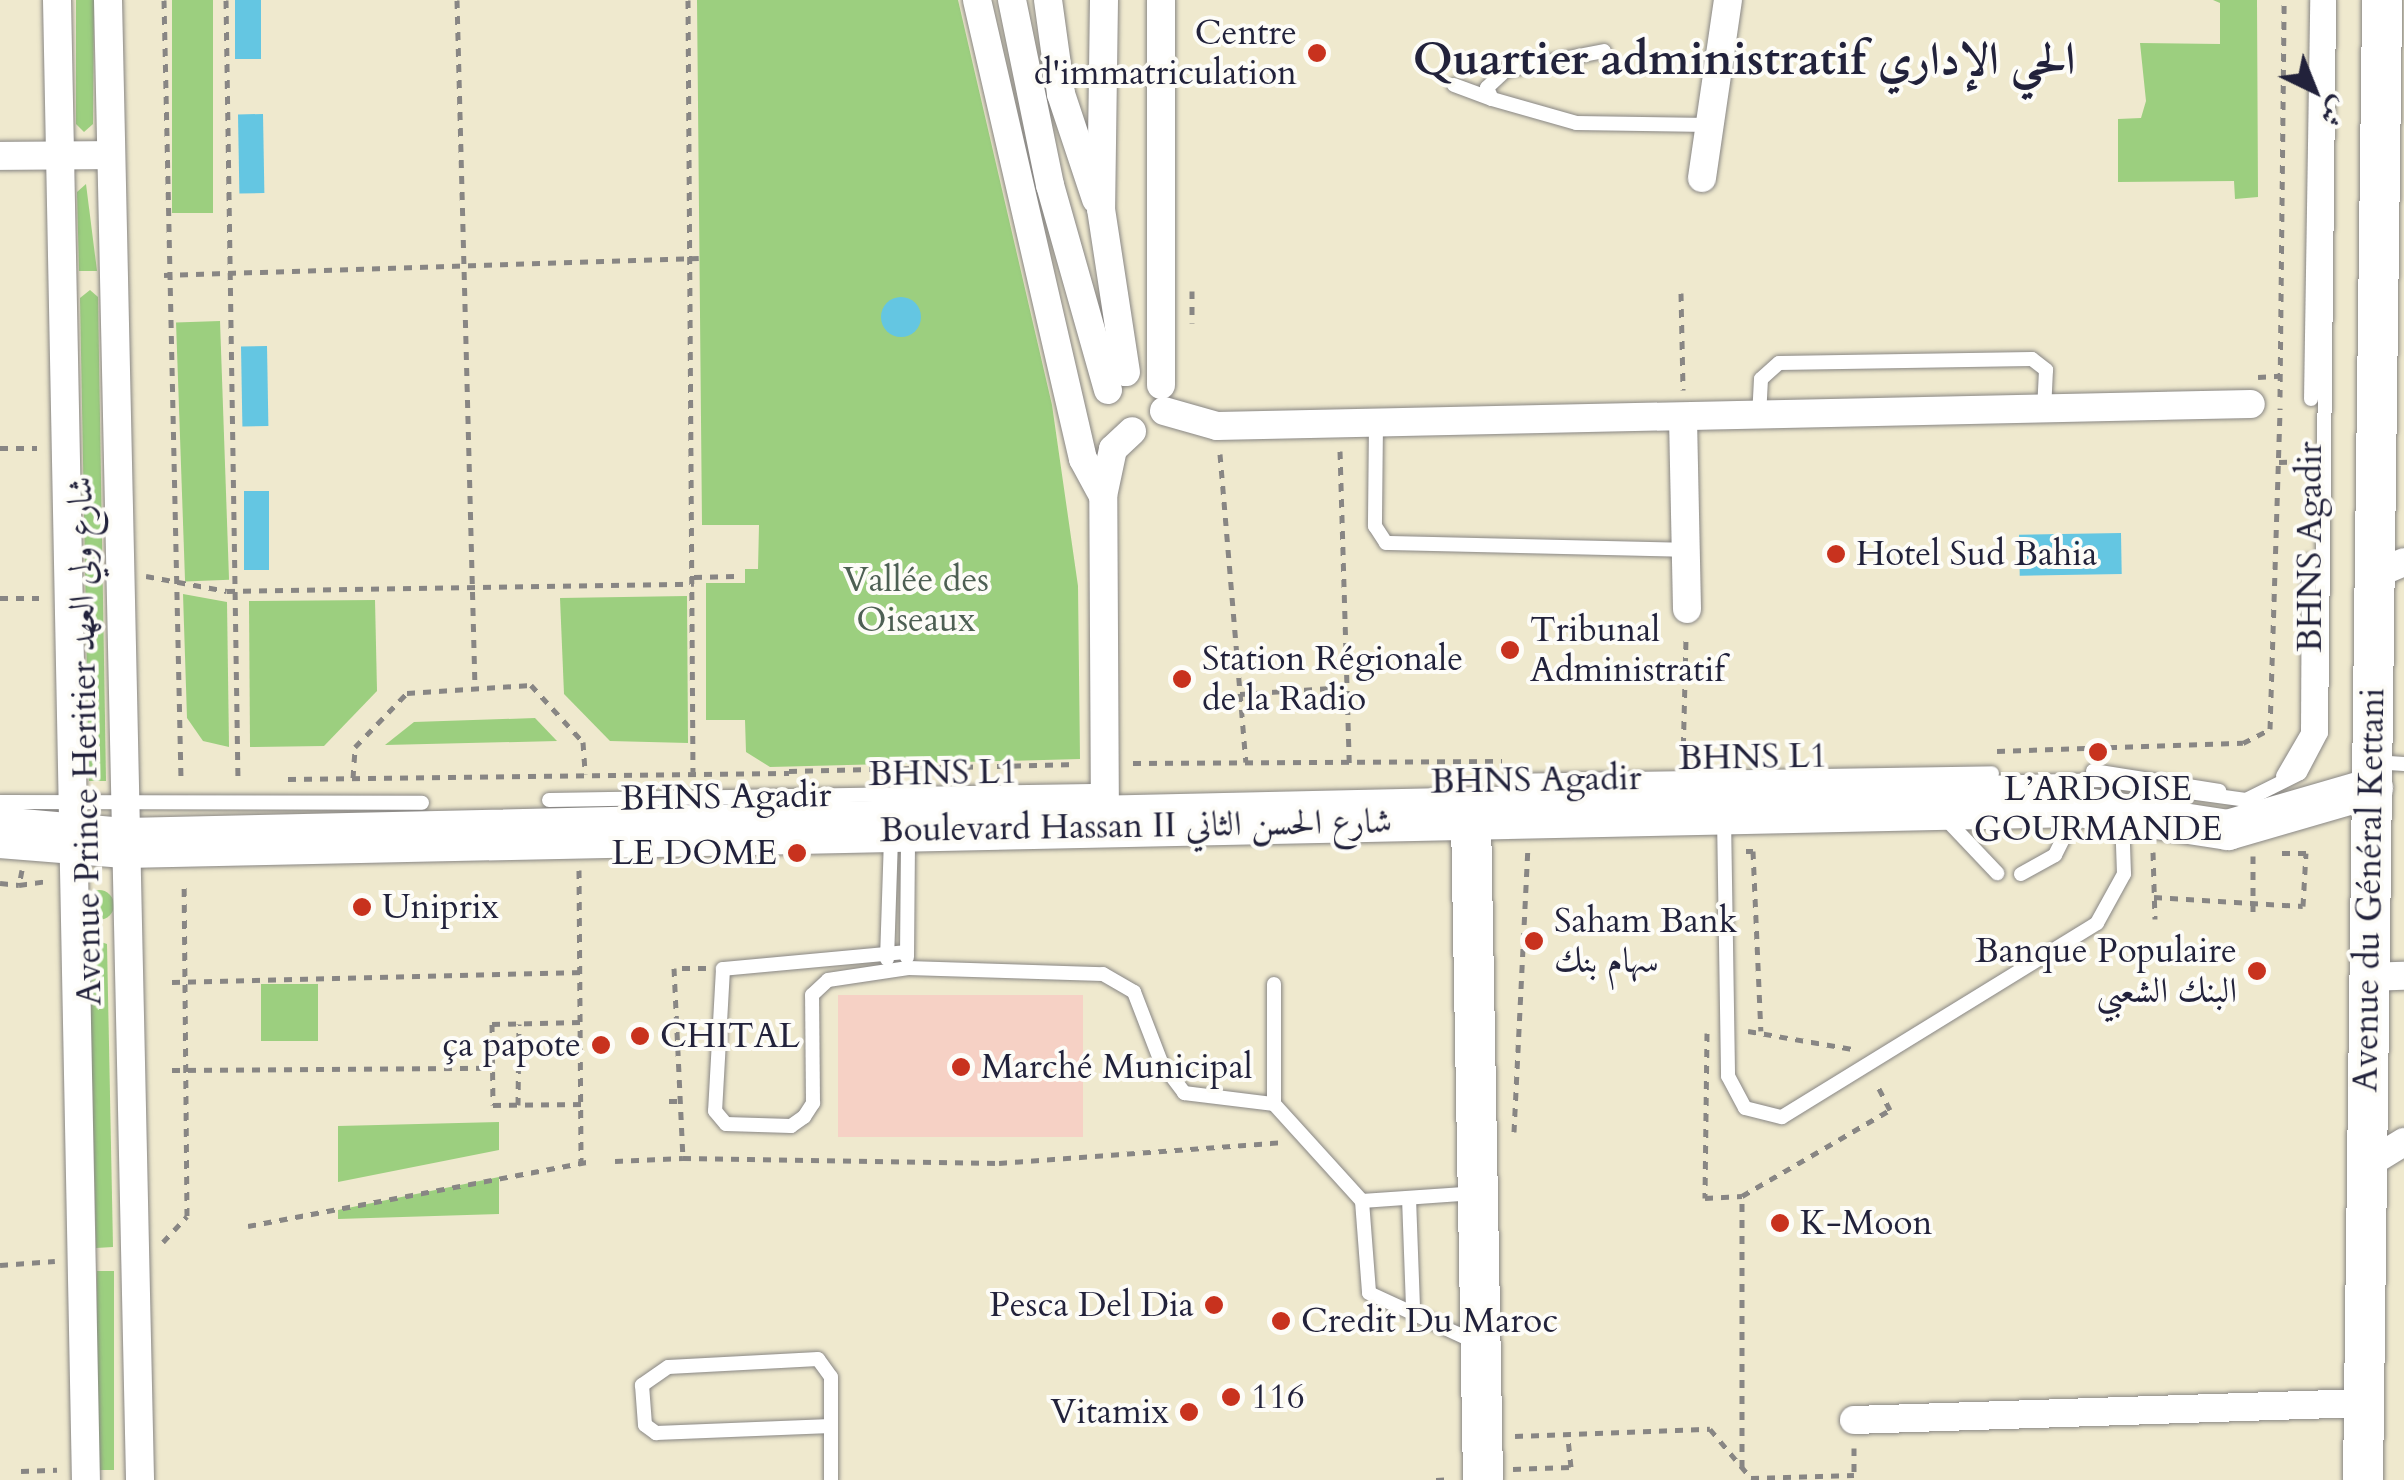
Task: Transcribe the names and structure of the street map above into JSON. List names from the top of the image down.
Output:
{
  "streets": {
    "street": ["Avenue Prince Heritier شارع ولي العهد", "Boulevard Hassan II شارع الحسن الثاني", "Avenue du Général Kettani"],
    "lane": ["BHNS Agadir", "BHNS L1"]
  },
  "crossings": [
    ["BHNS Agadir", "Avenue Prince Heritier شارع ولي العهد"],
    ["BHNS Agadir", "BHNS L1"],
    ["BHNS Agadir", "Boulevard Hassan II شارع الحسن الثاني"],
    ["Avenue Prince Heritier شارع ولي العهد", "BHNS L1"],
    ["Avenue Prince Heritier شارع ولي العهد", "Boulevard Hassan II شارع الحسن الثاني"],
    ["BHNS L1", "Boulevard Hassan II شارع الحسن الثاني"],
    ["Boulevard Hassan II شارع الحسن الثاني", "Avenue du Général Kettani"]
  ],
  "districts": ["Quartier administratif الحي الإداري"],
  "parks": ["Vallée des Oiseaux"],
  "places": [
    "Centre d'immatriculation",
    "Hotel Sud Bahia",
    "Tribunal Administratif",
    "Station Régionale de la Radio",
    "L’ARDOISE GOURMANDE",
    "LE DOME",
    "Uniprix",
    "Saham Bank سهام بنك",
    "Banque Populaire البنك الشعبي",
    "CHITAL",
    "ça papote",
    "Marché Municipal",
    "K-Moon",
    "Pesca Del Dia",
    "Credit Du Maroc",
    "116",
    "Vitamix"
  ],
  "north": "bottom right"
}
